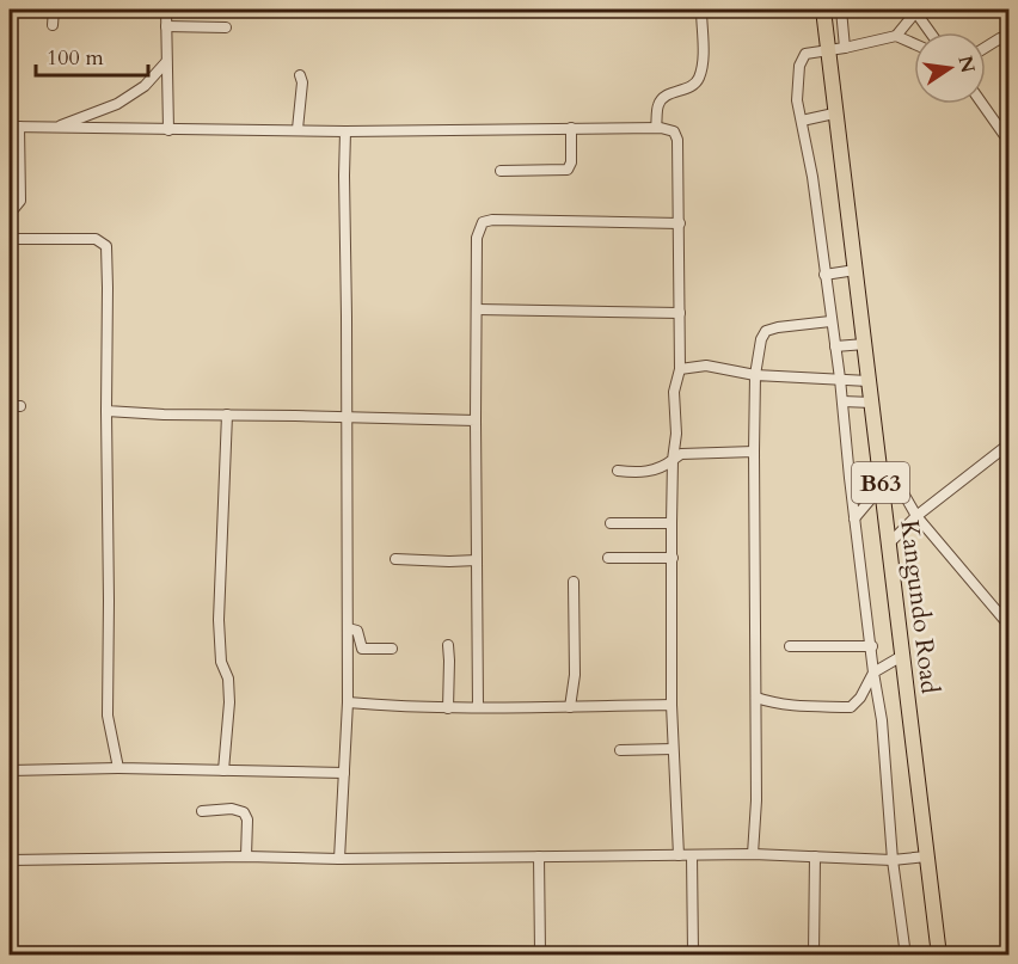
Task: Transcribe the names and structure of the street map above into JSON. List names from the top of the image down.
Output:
{
  "streets": {
    "highway": ["B63", "Kangundo Road"]
  },
  "scale_bar": "100 m",
  "north": "right"
}
